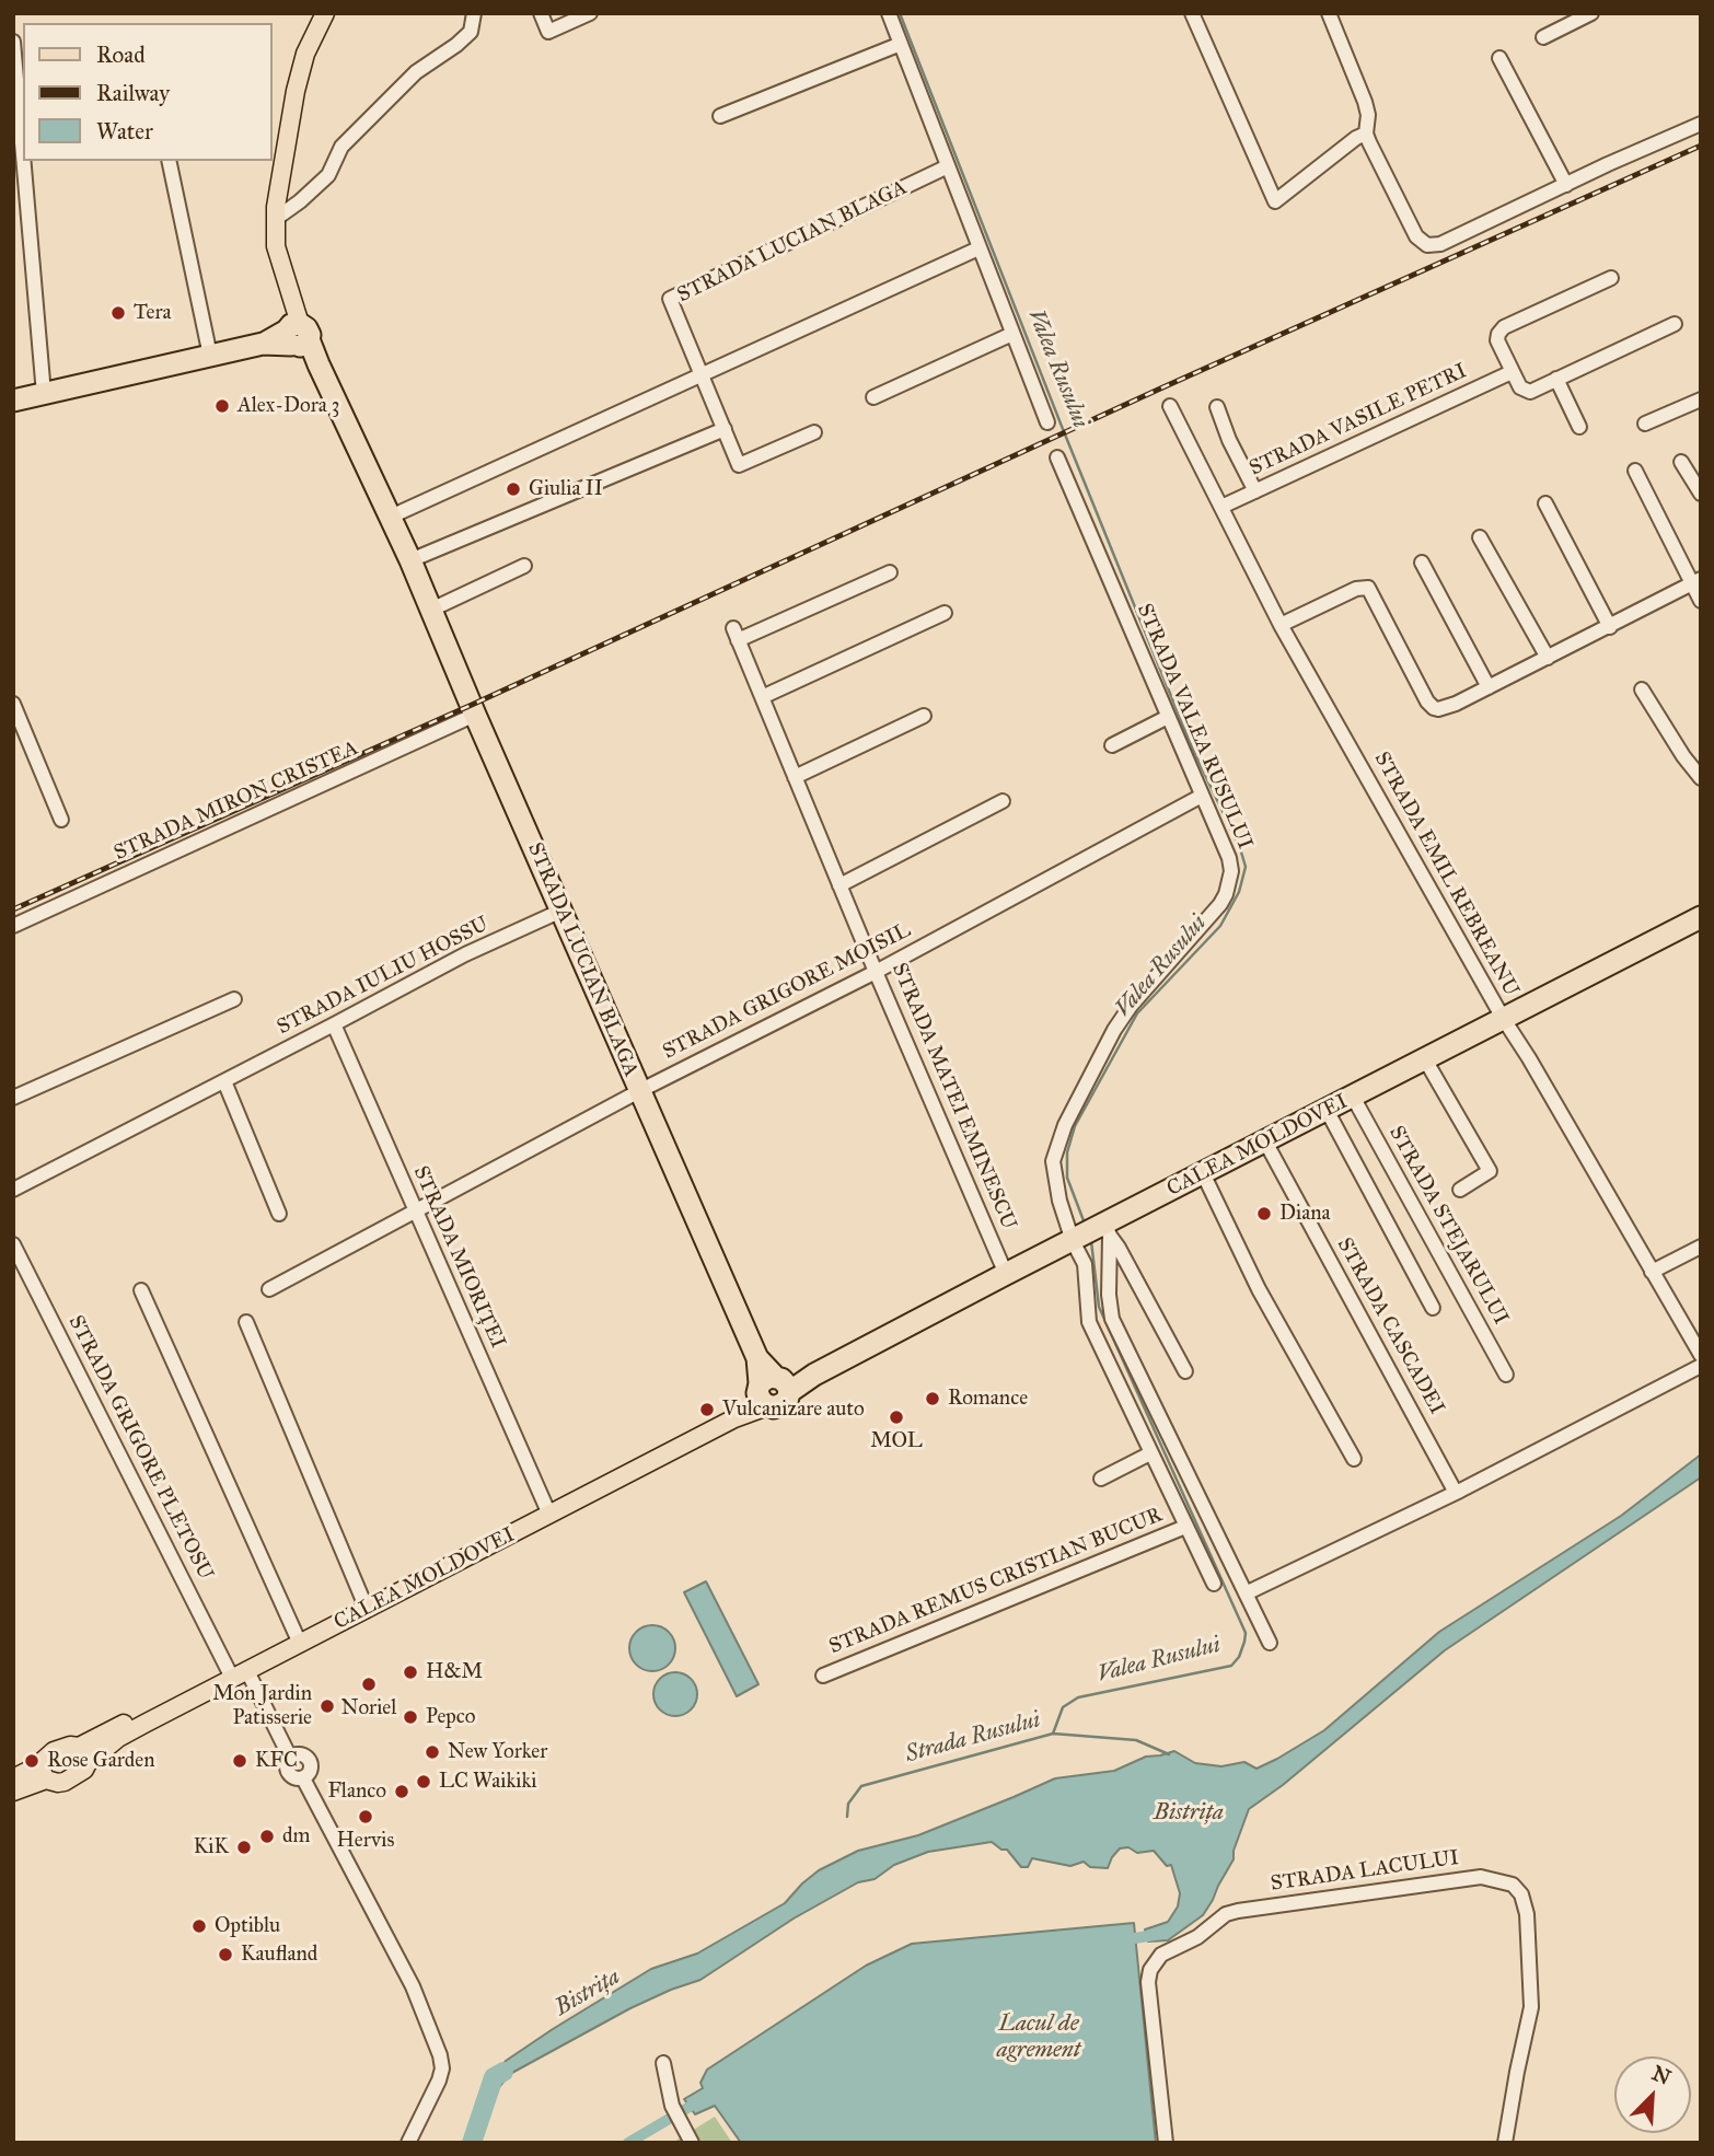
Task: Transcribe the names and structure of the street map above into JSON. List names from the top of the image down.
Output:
{
  "streets": {
    "highway": ["STRADA LUCIAN BLAGA", "CALEA MOLDOVEI"],
    "street": [
      "STRADA VASILE PETRI",
      "STRADA VALEA RUSULUI",
      "STRADA MIRON CRISTEA",
      "STRADA EMIL REBREANU",
      "STRADA IULIU HOSSU",
      "STRADA GRIGORE MOISIL",
      "STRADA MATEI EMINESCU",
      "STRADA STEJARULUI",
      "STRADA MIORIȚEI",
      "STRADA CASCADEI",
      "STRADA GRIGORE PLETOSU",
      "STRADA REMUS CRISTIAN BUCUR",
      "STRADA LACULUI"
    ]
  },
  "crossings": [
    ["STRADA LUCIAN BLAGA", "STRADA MIRON CRISTEA"],
    ["STRADA LUCIAN BLAGA", "STRADA IULIU HOSSU"],
    ["STRADA LUCIAN BLAGA", "STRADA GRIGORE MOISIL"],
    ["STRADA LUCIAN BLAGA", "CALEA MOLDOVEI"],
    ["STRADA VASILE PETRI", "STRADA EMIL REBREANU"],
    ["STRADA VALEA RUSULUI", "STRADA GRIGORE MOISIL"],
    ["STRADA VALEA RUSULUI", "CALEA MOLDOVEI"],
    ["STRADA EMIL REBREANU", "CALEA MOLDOVEI"],
    ["STRADA IULIU HOSSU", "STRADA MIORIȚEI"],
    ["STRADA GRIGORE MOISIL", "STRADA MATEI EMINESCU"],
    ["STRADA GRIGORE MOISIL", "STRADA MIORIȚEI"],
    ["STRADA MATEI EMINESCU", "CALEA MOLDOVEI"],
    ["CALEA MOLDOVEI", "STRADA STEJARULUI"],
    ["CALEA MOLDOVEI", "STRADA MIORIȚEI"],
    ["CALEA MOLDOVEI", "STRADA CASCADEI"],
    ["CALEA MOLDOVEI", "STRADA GRIGORE PLETOSU"]
  ],
  "water": [
    "Valea Rusului",
    "Strada Rusului",
    "Bistrița",
    "Lacul de agrement"
  ],
  "places": [
    "Tera",
    "Alex-Dora 3",
    "Giulia II",
    "Diana",
    "Romance",
    "Vulcanizare auto",
    "MOL",
    "H&M",
    "Noriel",
    "Mon Jardin Patisserie",
    "Pepco",
    "New Yorker",
    "Rose Garden",
    "KFC",
    "LC Waikiki",
    "Flanco",
    "Hervis",
    "dm",
    "KiK",
    "Optiblu",
    "Kaufland"
  ],
  "legend": ["Road", "Railway", "Water"],
  "north": "top right"
}
